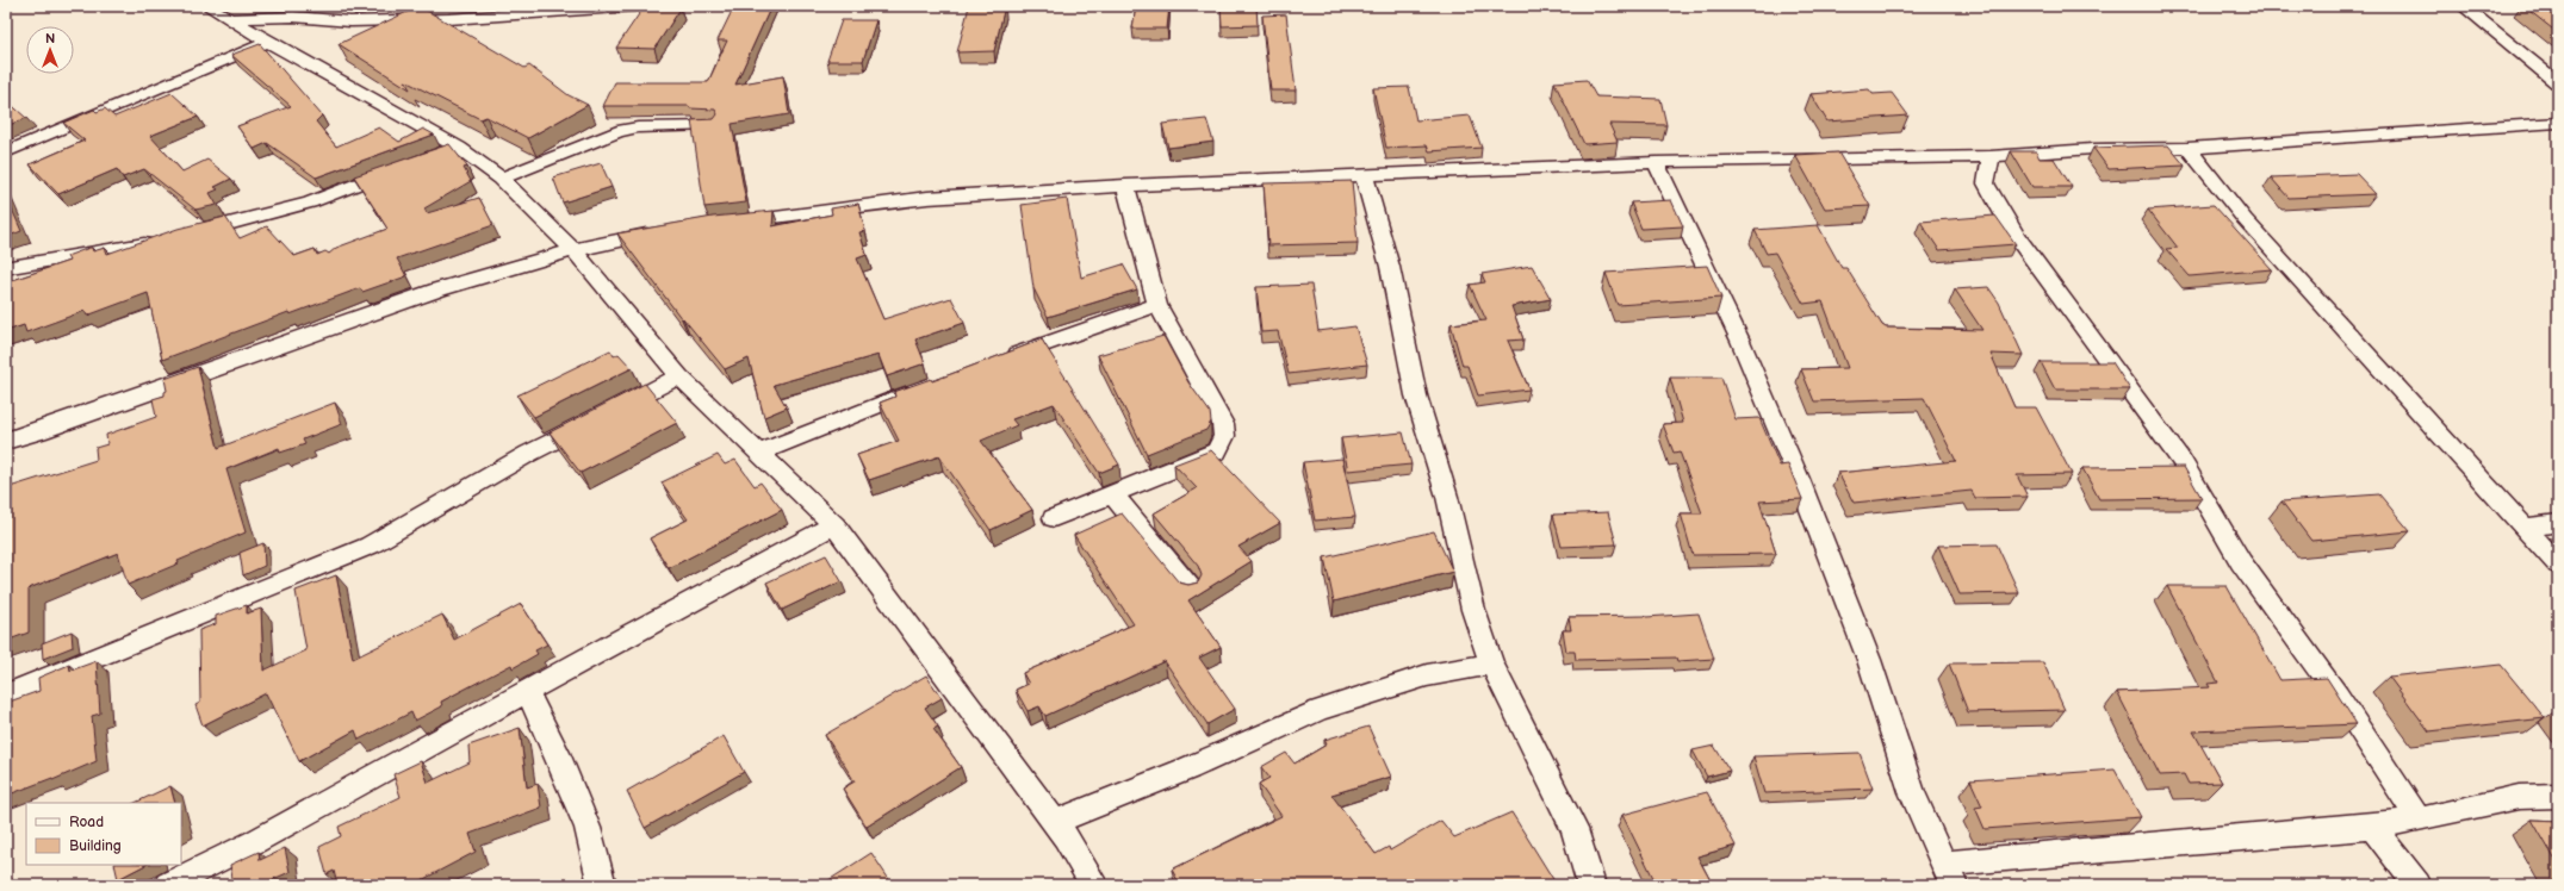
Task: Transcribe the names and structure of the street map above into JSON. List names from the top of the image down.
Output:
{
  "legend": ["Road", "Building"],
  "north": "top"
}
